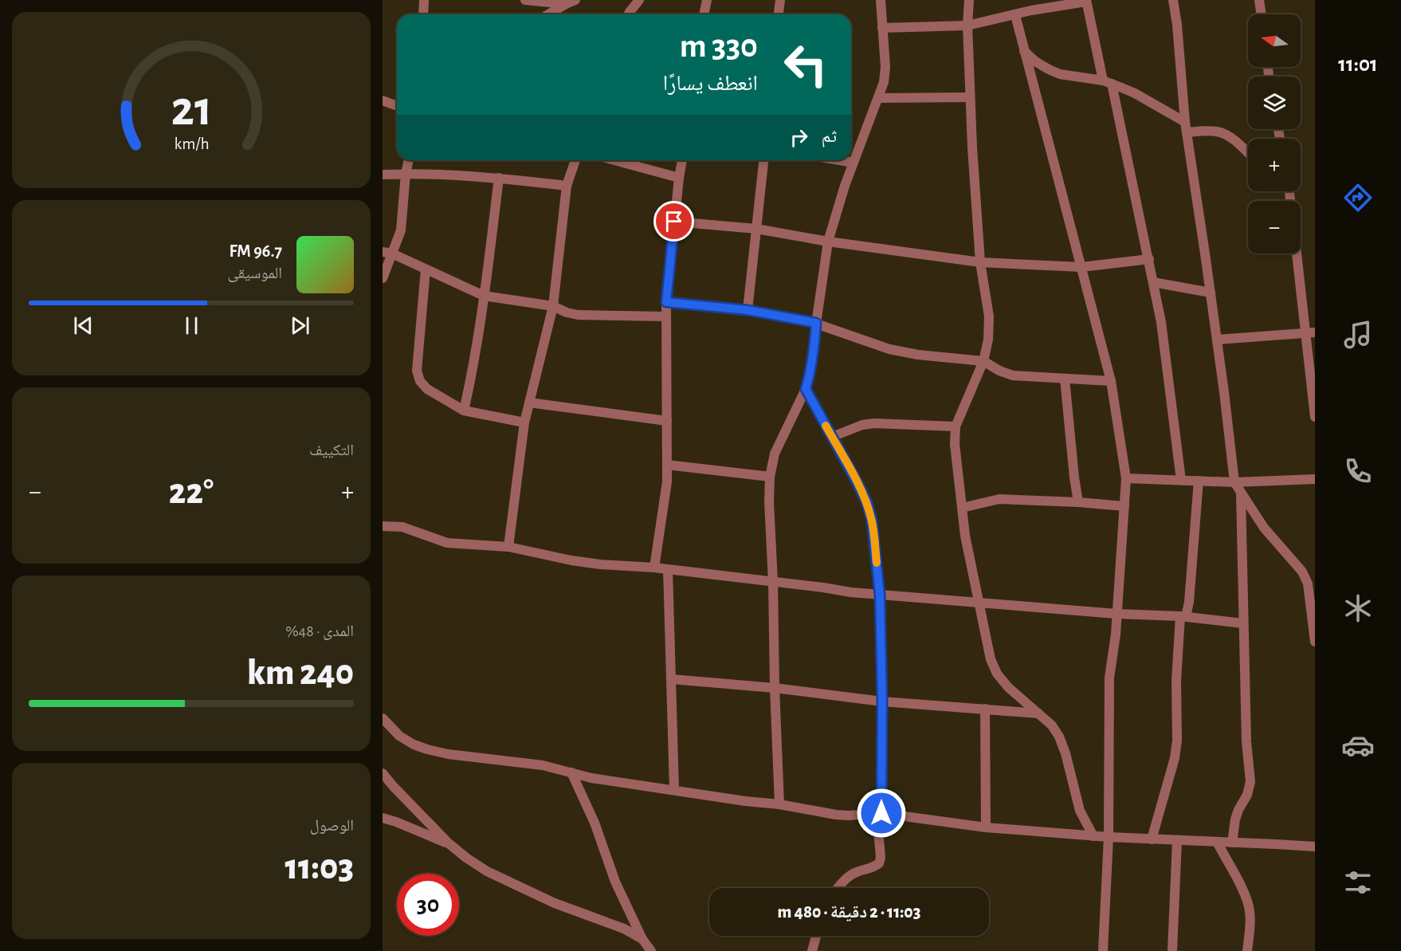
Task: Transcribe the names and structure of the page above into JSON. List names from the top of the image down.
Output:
{
  "north": "left",
  "page": {
    "tabs": "11:01",
    "map_buttons": ["+", "−"],
    "turn": ["330 m", "انعطف يسارًا"],
    "then": "ثم",
    "song": ["96.7 FM", "الموسيقى"],
    "tile": [
      "التكييف",
      ["المدى · 48%", "240 km"],
      ["الوصول", "11:03"]
    ],
    "heat": ["−", "22°", "+"],
    "limit": "30",
    "trip": "11:03 · 2 دقيقة · 480 m",
    "gauge": ["21", "km/h"]
  }
}
